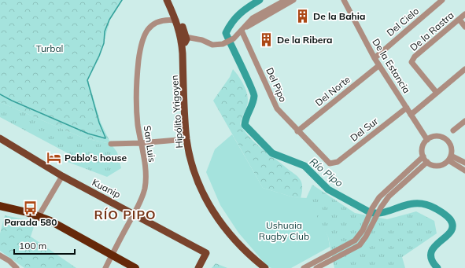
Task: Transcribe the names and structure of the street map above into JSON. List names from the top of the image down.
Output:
{
  "streets": {
    "main road": ["Hipólito Yrigoyen", "Kuanip"],
    "street": [
      "Del Cielo",
      "De la Rastra",
      "De la Estancia",
      "Del Pipo",
      "Del Norte",
      "Del Sur",
      "San Luis"
    ]
  },
  "crossings": [
    ["Del Cielo", "De la Estancia"],
    ["De la Estancia", "Del Norte"],
    ["De la Estancia", "Del Sur"],
    ["Del Pipo", "Del Norte"],
    ["Del Pipo", "Del Sur"],
    ["Hipólito Yrigoyen", "San Luis"],
    ["San Luis", "Kuanip"]
  ],
  "districts": ["RÍO PIPO"],
  "water": ["Río Pipo"],
  "parks": ["Turbal", "Ushuaia Rugby Club"],
  "places": {
    "building": ["De la Bahia", "De la Ribera"],
    "hotel": ["Pablo's house"],
    "bus stop": ["Parada 580"]
  },
  "scale_bar": "100 m"
}
